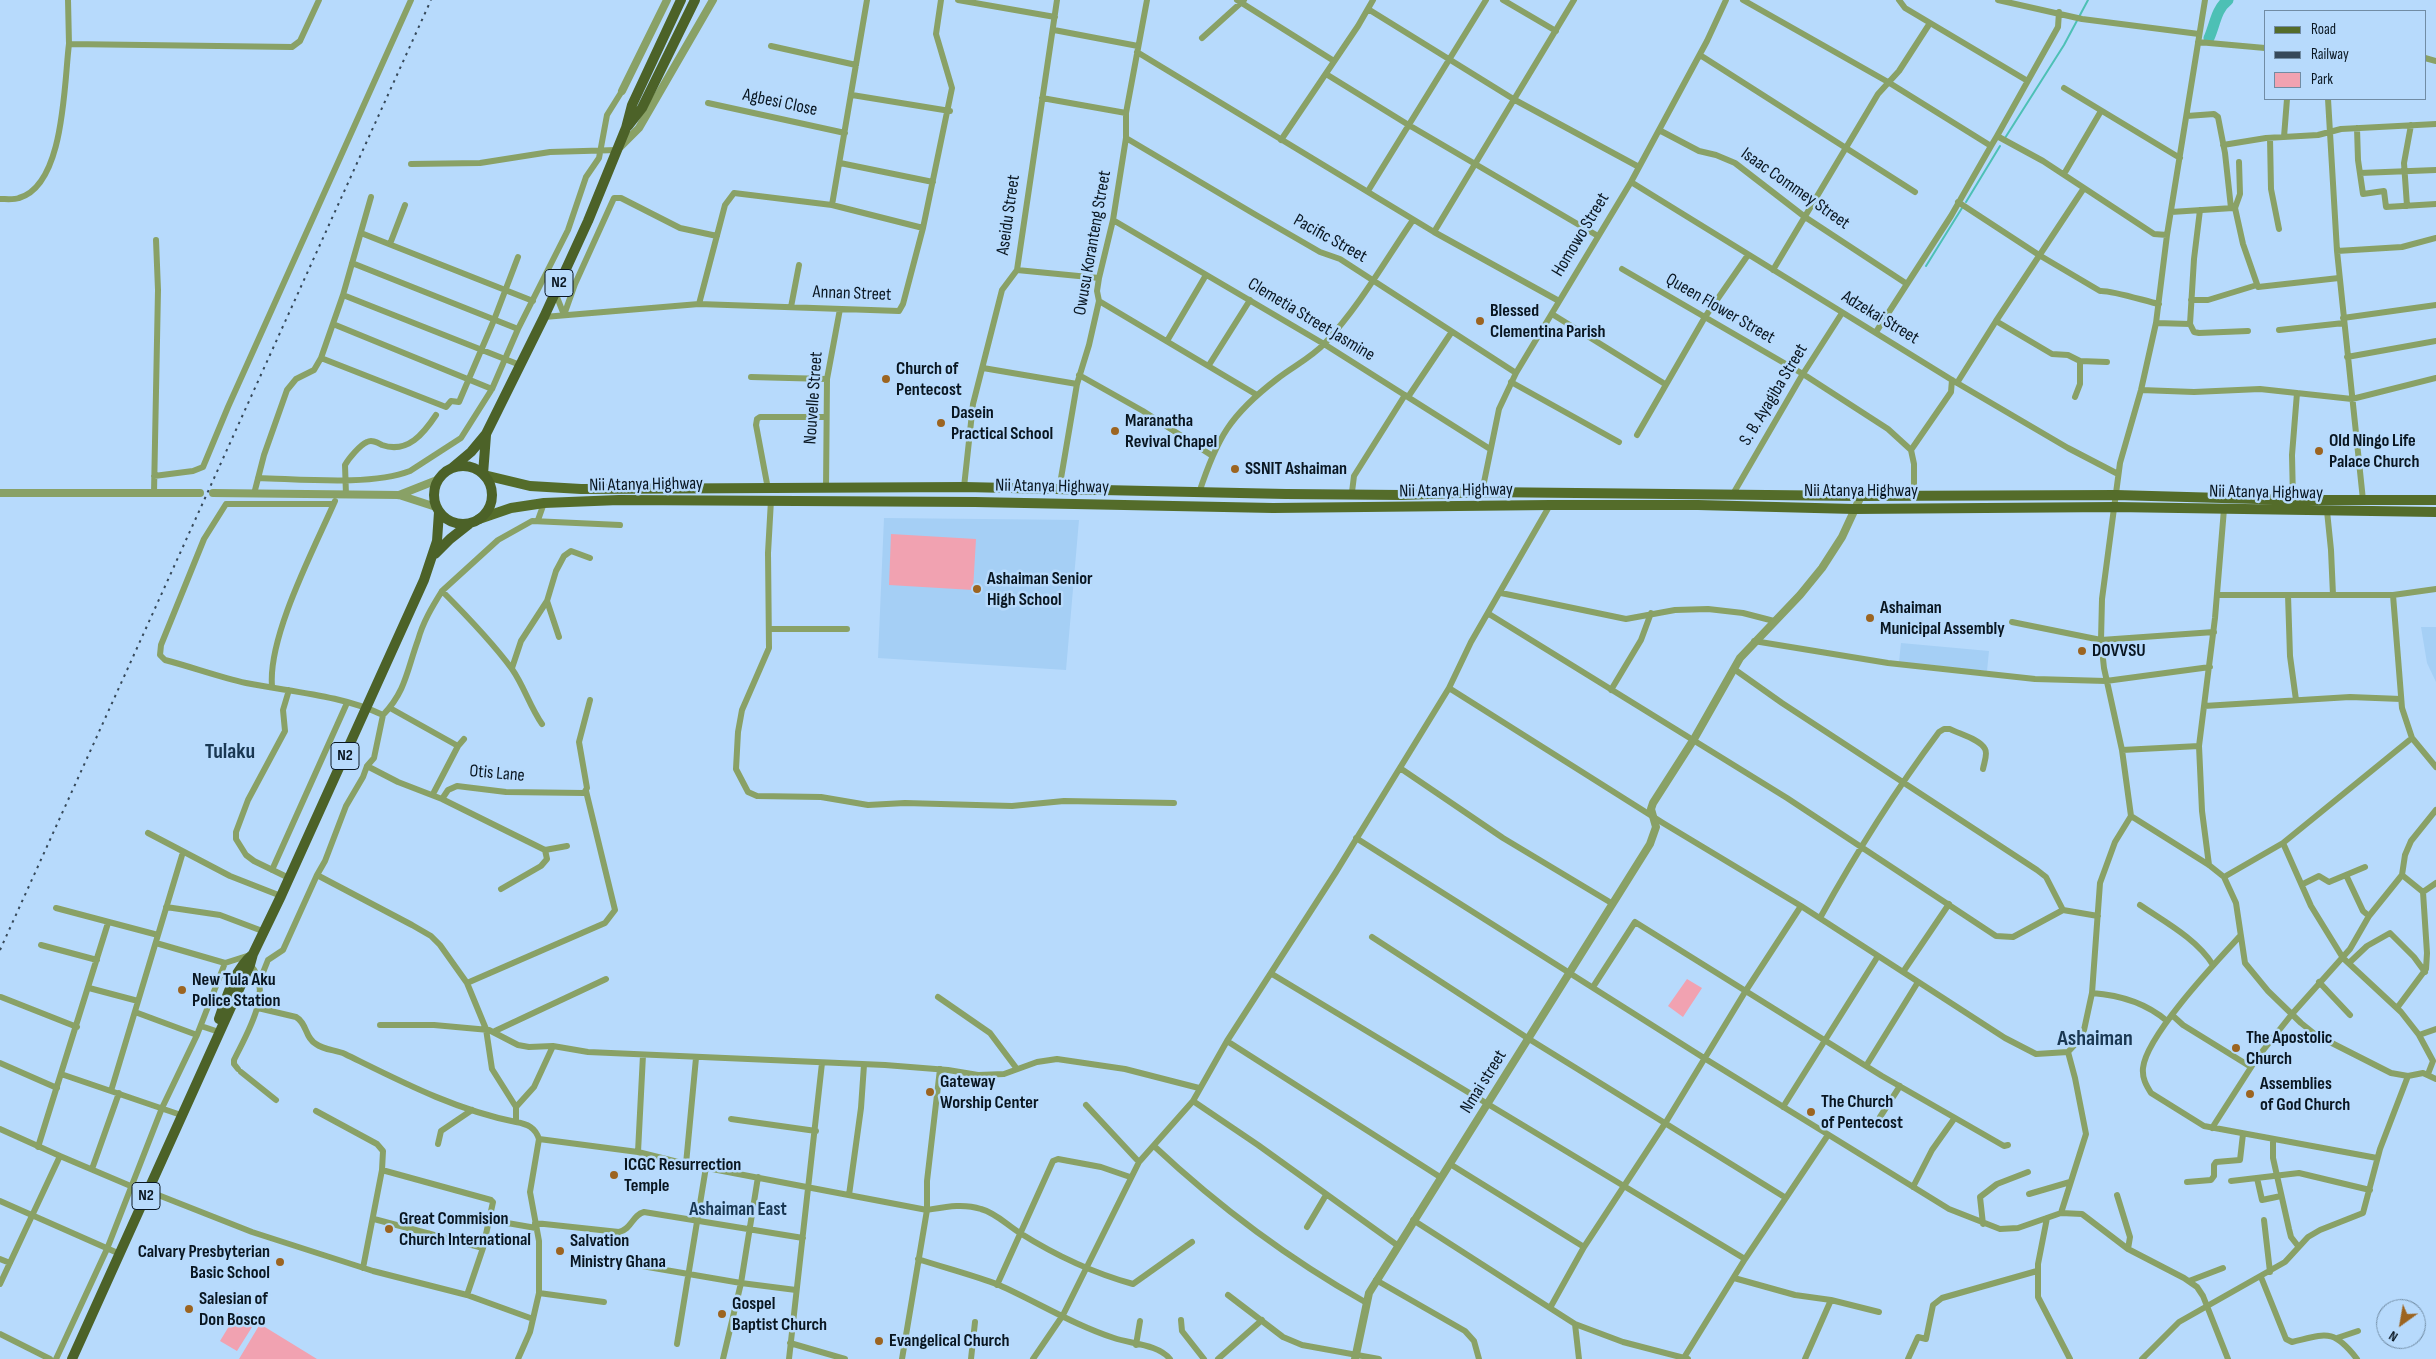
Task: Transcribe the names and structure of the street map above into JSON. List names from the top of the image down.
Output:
{
  "streets": {
    "highway": ["N2"],
    "main road": ["Nii Atanya Highway"],
    "street": [
      "Agbesi Close",
      "Isaac Commey Street",
      "Aseidu Street",
      "Homowo Street",
      "Pacific Street",
      "Owusu Koranteng Street",
      "Annan Street",
      "Queen Flower Street",
      "Adzekai Street",
      "Clemetia Street Jasmine",
      "S. B. Ayagiba Street",
      "Nouvelle Street",
      "Otis Lane",
      "Nmai street"
    ]
  },
  "crossings": [
    ["Isaac Commey Street", "Homowo Street"],
    ["Homowo Street", "Pacific Street"],
    ["Homowo Street", "Adzekai Street"],
    ["Homowo Street", "Clemetia Street Jasmine"],
    ["Pacific Street", "Owusu Koranteng Street"],
    ["Owusu Koranteng Street", "Clemetia Street Jasmine"],
    ["N2", "Annan Street"],
    ["N2", "Nii Atanya Highway"],
    ["Annan Street", "Nouvelle Street"],
    ["Queen Flower Street", "S. B. Ayagiba Street"],
    ["Adzekai Street", "S. B. Ayagiba Street"]
  ],
  "districts": ["Tulaku", "Ashaiman", "Ashaiman East"],
  "places": [
    "Blessed Clementina Parish",
    "Church of Pentecost",
    "Dasein Practical School",
    "Maranatha Revival Chapel",
    "Old Ningo Life Palace Church",
    "SSNIT Ashaiman",
    "Ashaiman Senior High School",
    "Ashaiman Municipal Assembly",
    "DOVVSU",
    "New Tula Aku Police Station",
    "The Apostolic Church",
    "Gateway Worship Center",
    "Assemblies of God Church",
    "The Church of Pentecost",
    "ICGC Resurrection Temple",
    "Great Commision Church International",
    "Salvation Ministry Ghana",
    "Calvary Presbyterian Basic School",
    "Salesian of Don Bosco",
    "Gospel Baptist Church",
    "Evangelical Church"
  ],
  "legend": ["Road", "Railway", "Park"],
  "north": "bottom left"
}
